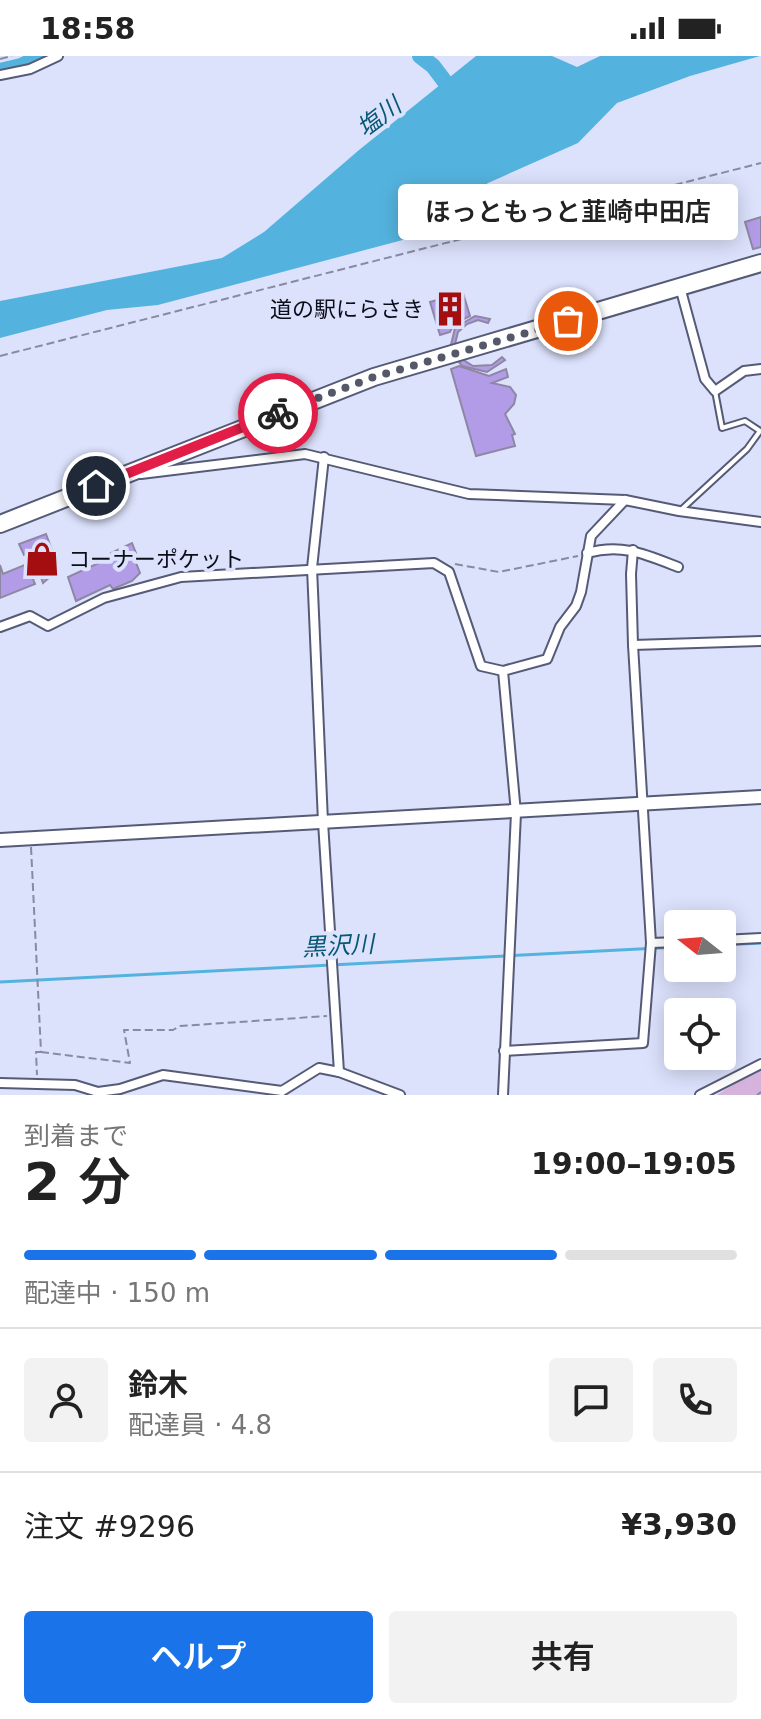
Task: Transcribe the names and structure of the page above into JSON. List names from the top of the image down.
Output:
{
  "water": ["塩川", "黒沢川"],
  "places": {
    "building": ["道の駅にらさき"],
    "other": ["ほっともっと韮崎中田店"],
    "shop": ["コーナーポケット"]
  },
  "north": "left",
  "page": {
    "status": "18:58",
    "bubble": "ほっともっと韮崎中田店",
    "heading": ["2 分", "到着まで", "19:00–19:05"],
    "panel": [
      "鈴木",
      "配達員 · 4.8",
      "注文 #9296",
      "¥3,930"
    ],
    "bar": "配達中 · 150 m",
    "buttons": ["ヘルプ", "共有"]
  }
}
